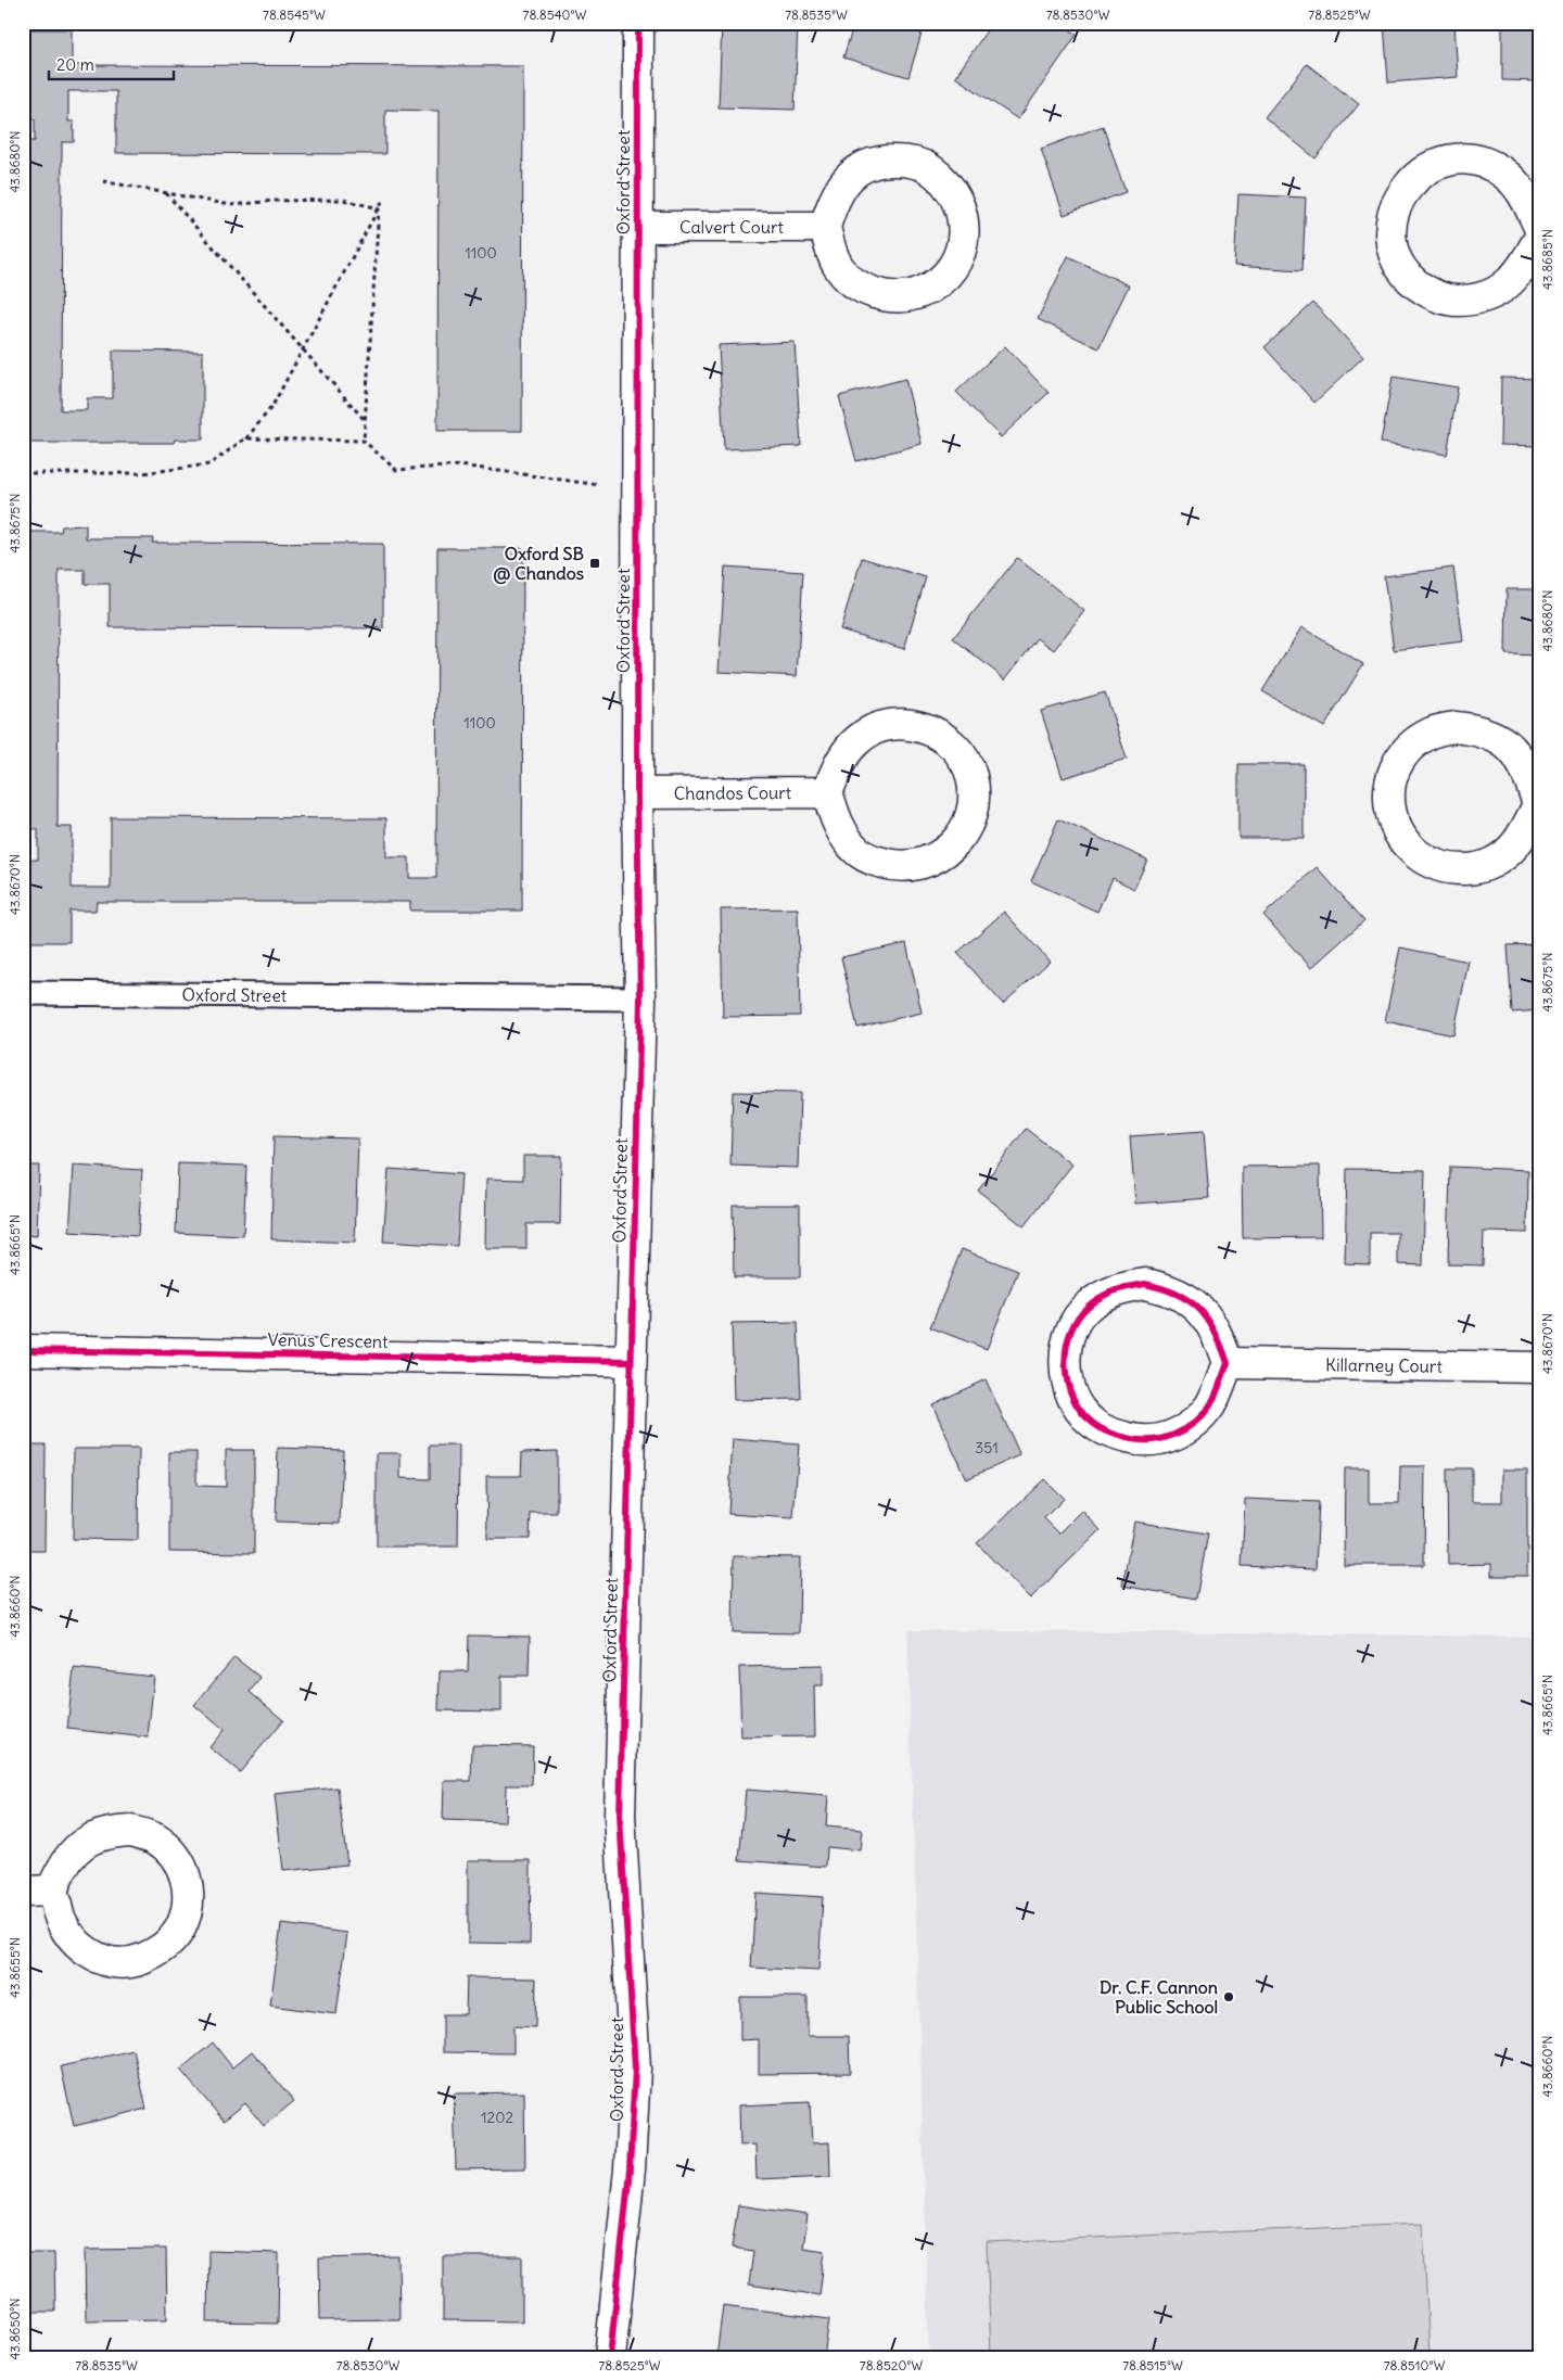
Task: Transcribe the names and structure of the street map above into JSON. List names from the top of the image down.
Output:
{
  "streets": {
    "street": [
      "Oxford Street",
      "Calvert Court",
      "Chandos Court",
      "Venus Crescent",
      "Killarney Court"
    ]
  },
  "crossings": [
    ["Oxford Street", "Calvert Court"],
    ["Oxford Street", "Chandos Court"],
    ["Oxford Street", "Venus Crescent"]
  ],
  "places": {
    "transit": ["Oxford SB @ Chandos"],
    "other": ["Dr. C.F. Cannon Public School"]
  },
  "house_numbers": [
    "1100",
    "1100",
    "351",
    "1202"
  ],
  "scale_bar": "20 m",
  "coordinates": [
    "78.8545°W",
    "78.8540°W",
    "78.8535°W",
    "78.8530°W",
    "78.8525°W",
    "43.8680°N",
    "43.8685°N",
    "43.8675°N",
    "43.8670°N",
    "43.8665°N",
    "43.8660°N",
    "43.8655°N",
    "43.8650°N",
    "78.8520°W",
    "78.8515°W",
    "78.8510°W"
  ]
}
